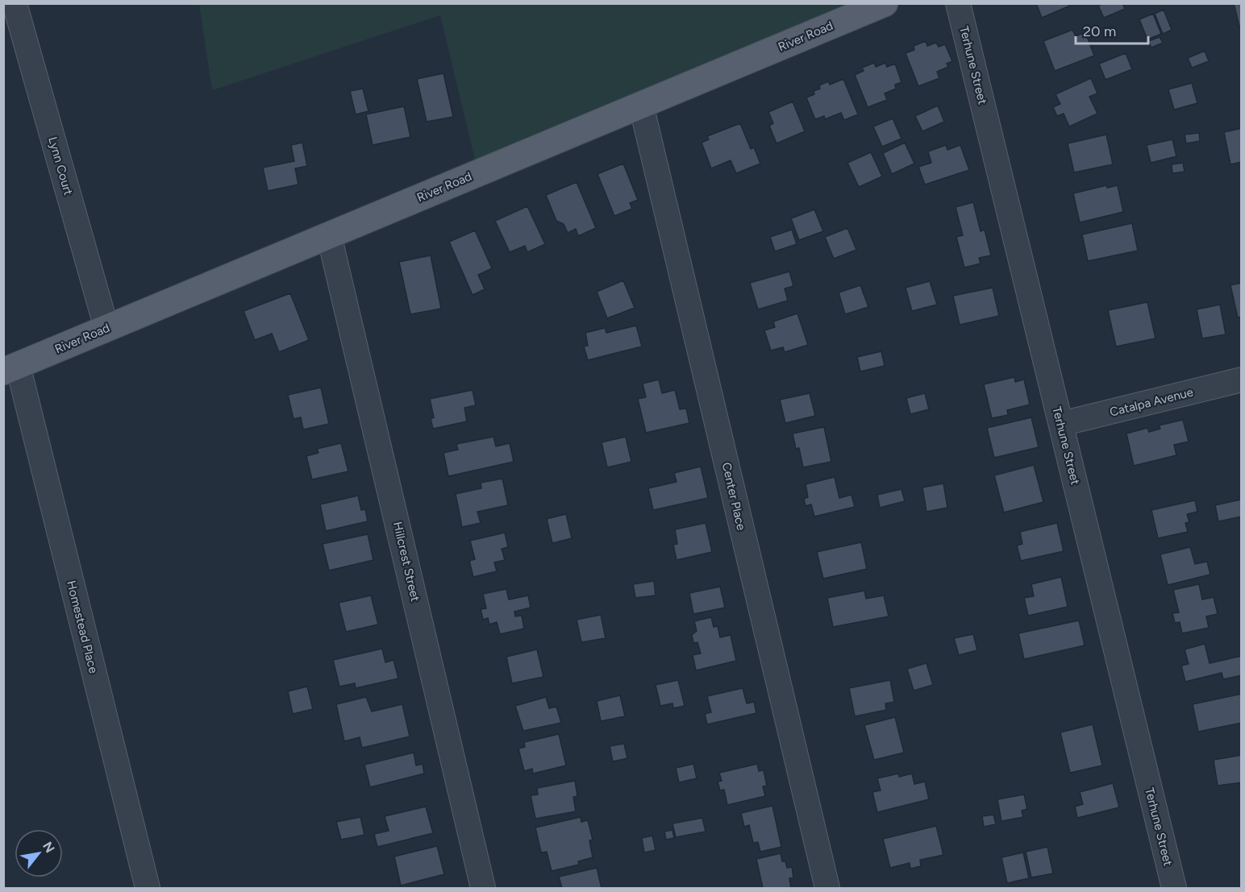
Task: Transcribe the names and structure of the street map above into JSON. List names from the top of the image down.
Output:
{
  "streets": {
    "main road": ["River Road"],
    "street": [
      "Terhune Street",
      "Lynn Court",
      "Catalpa Avenue",
      "Center Place",
      "Hillcrest Street",
      "Homestead Place"
    ]
  },
  "crossings": [
    ["River Road", "Lynn Court"],
    ["River Road", "Center Place"],
    ["River Road", "Hillcrest Street"],
    ["River Road", "Homestead Place"],
    ["Terhune Street", "Catalpa Avenue"]
  ],
  "scale_bar": "20 m",
  "north": "top right"
}
